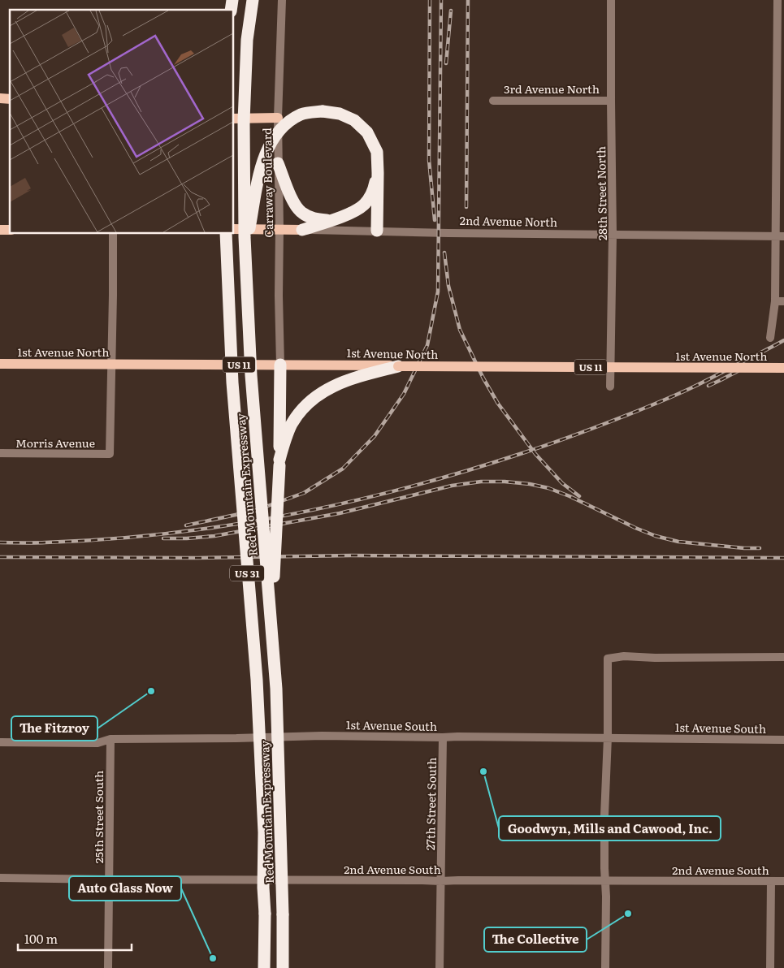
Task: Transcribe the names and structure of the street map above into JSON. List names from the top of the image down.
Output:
{
  "streets": {
    "highway": ["Red Mountain Expressway", "US 31"],
    "main road": ["2nd Avenue North", "1st Avenue North", "US 11"],
    "street": [
      "3rd Avenue North",
      "Carraway Boulevard",
      "28th Street North",
      "Morris Avenue",
      "1st Avenue South",
      "27th Street South",
      "25th Street South",
      "2nd Avenue South"
    ]
  },
  "crossings": [
    ["3rd Avenue North", "28th Street North"],
    ["Carraway Boulevard", "2nd Avenue North"],
    ["Carraway Boulevard", "1st Avenue North"],
    ["28th Street North", "2nd Avenue North"],
    ["1st Avenue North", "Morris Avenue"],
    ["1st Avenue South", "27th Street South"],
    ["1st Avenue South", "25th Street South"],
    ["27th Street South", "2nd Avenue South"],
    ["25th Street South", "2nd Avenue South"]
  ],
  "places": [
    "The Fitzroy",
    "Goodwyn, Mills and Cawood, Inc.",
    "The Collective",
    "Auto Glass Now"
  ],
  "scale_bar": "100 m"
}
